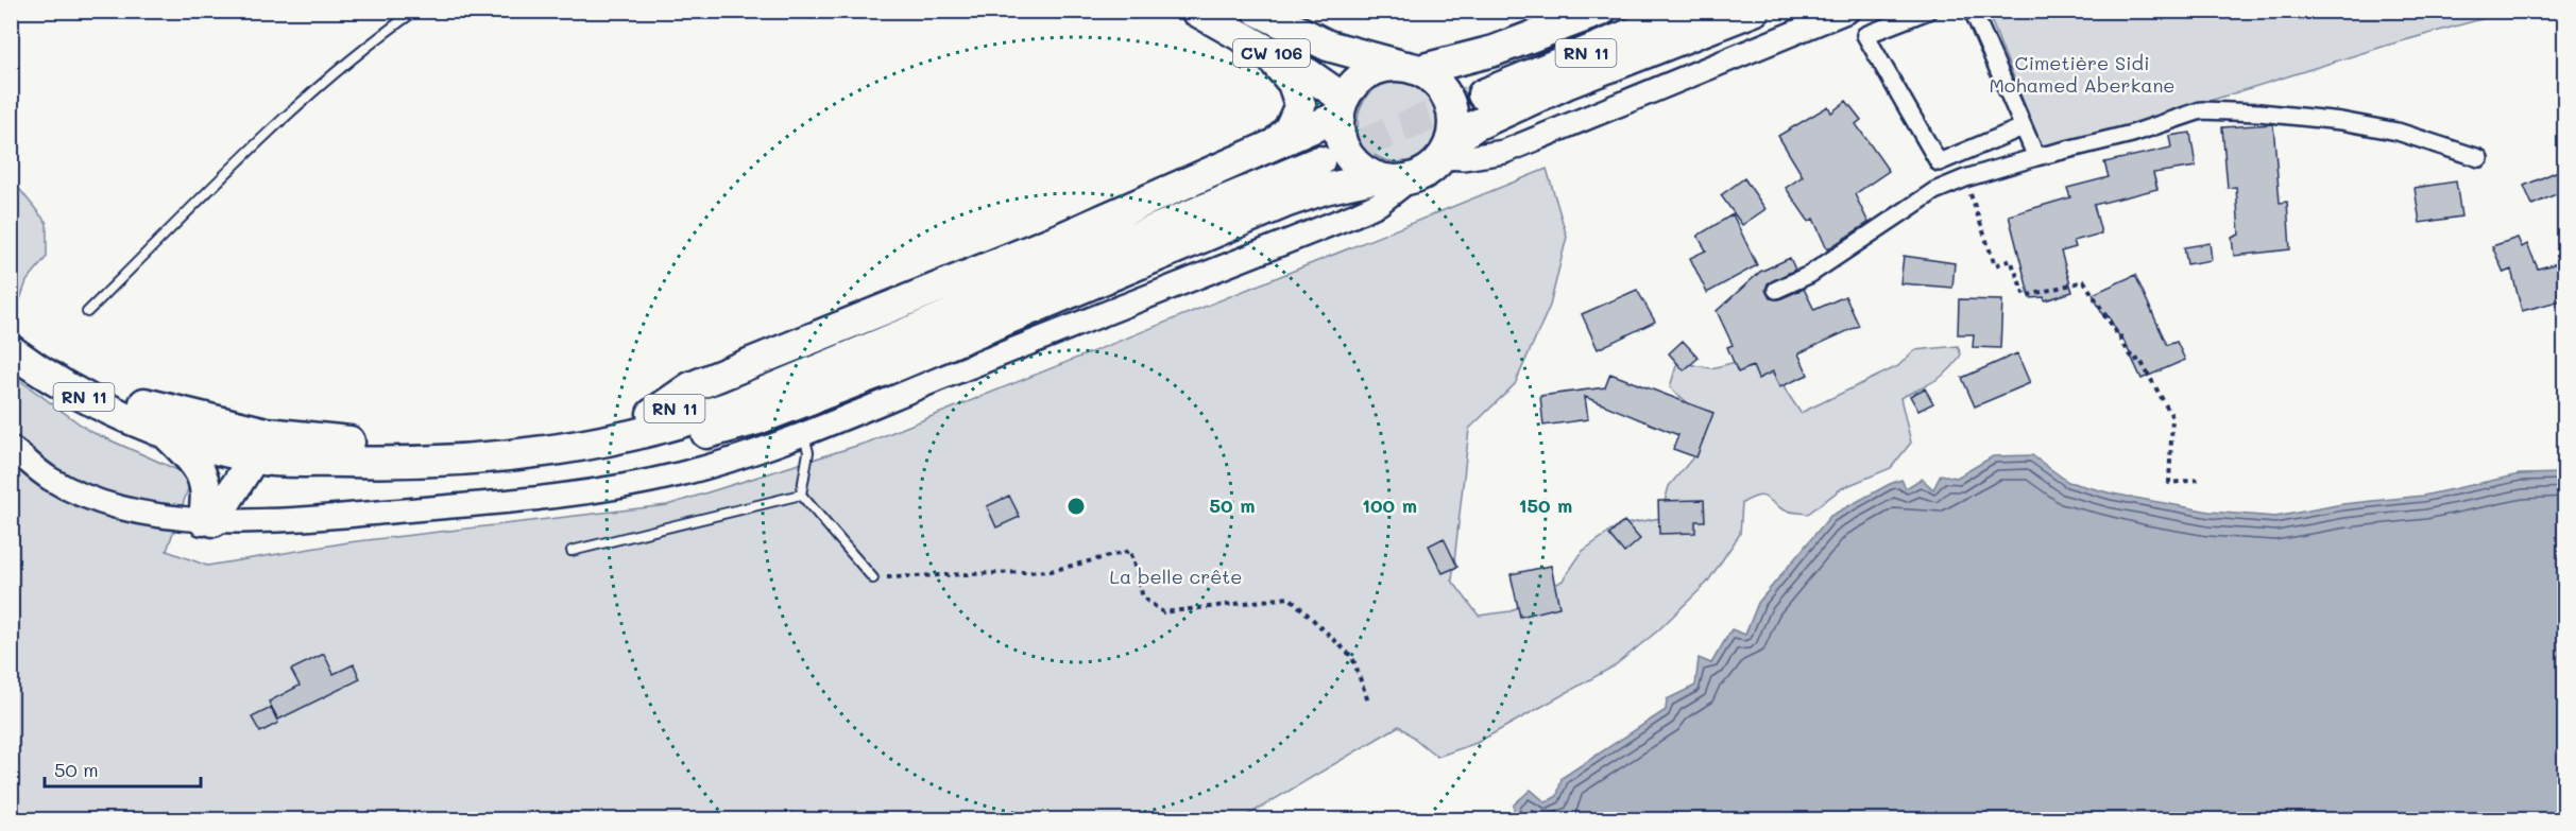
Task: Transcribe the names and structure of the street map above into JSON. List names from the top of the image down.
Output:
{
  "streets": {
    "highway": ["CW 106", "RN 11"]
  },
  "parks": ["Cimetière Sidi Mohamed Aberkane", "La belle crête"],
  "scale_bar": "50 m",
  "rings": ["50 m", "100 m", "150 m"]
}
